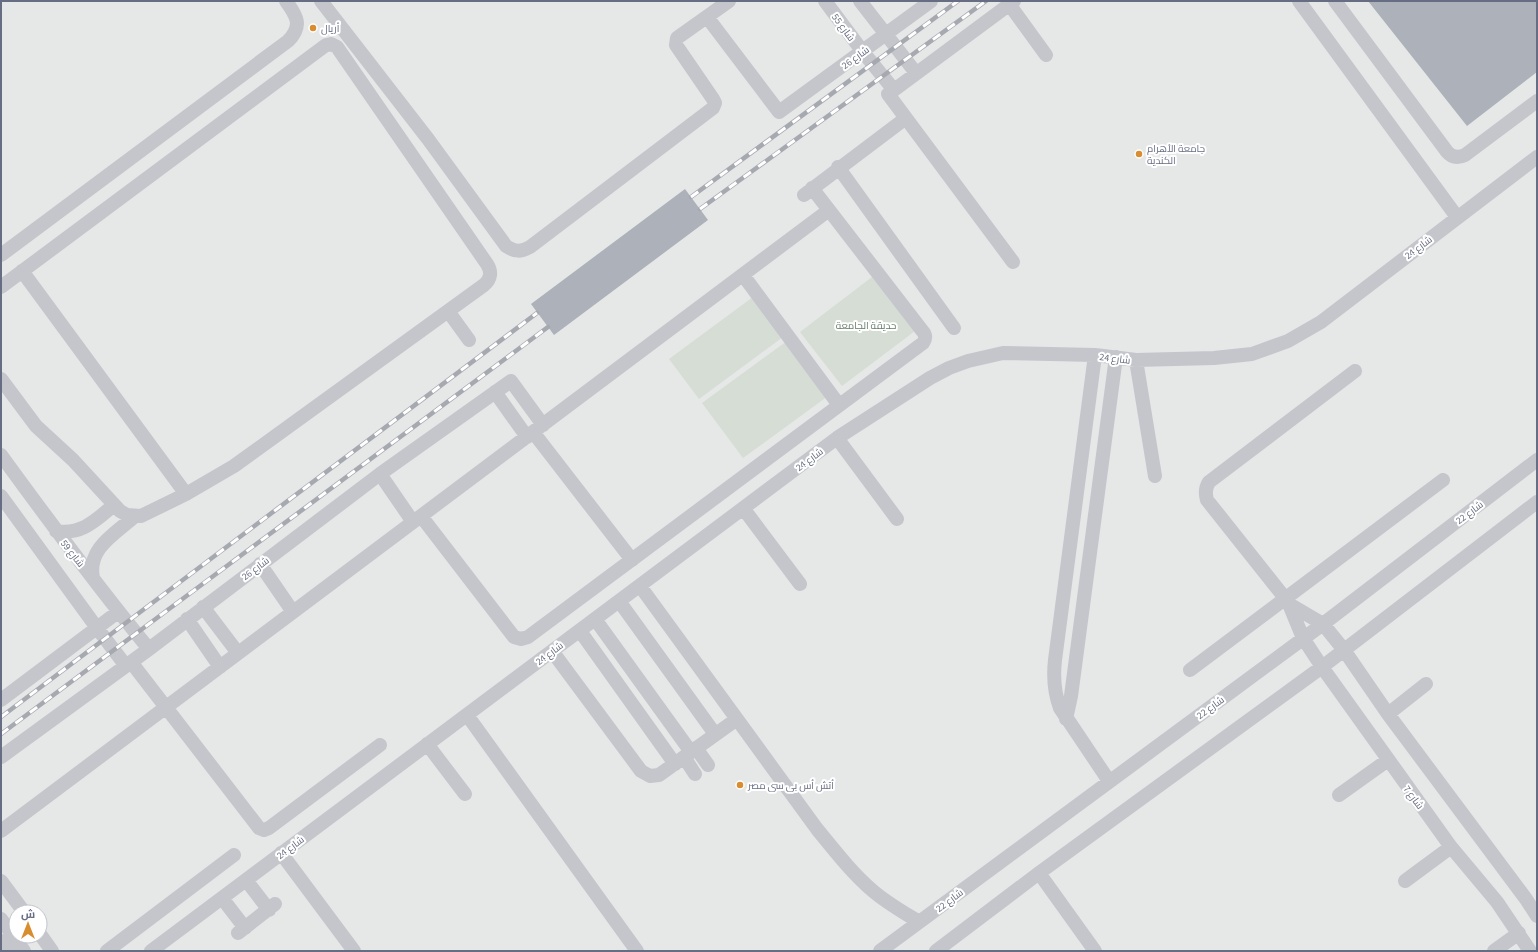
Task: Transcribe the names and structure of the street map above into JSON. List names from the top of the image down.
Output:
{
  "streets": {
    "street": [
      "شارع 55",
      "شارع 26",
      "شارع 24",
      "شارع 22",
      "شارع 59",
      "شارع 7"
    ]
  },
  "crossings": [
    ["شارع 55", "شارع 26"],
    ["شارع 26", "شارع 59"],
    ["شارع 22", "شارع 7"]
  ],
  "parks": ["حديقة الجامعة"],
  "places": ["أريال", "جامعة الأهرام الكندية", "أتش أس بى سى مصر"],
  "north": "top"
}
